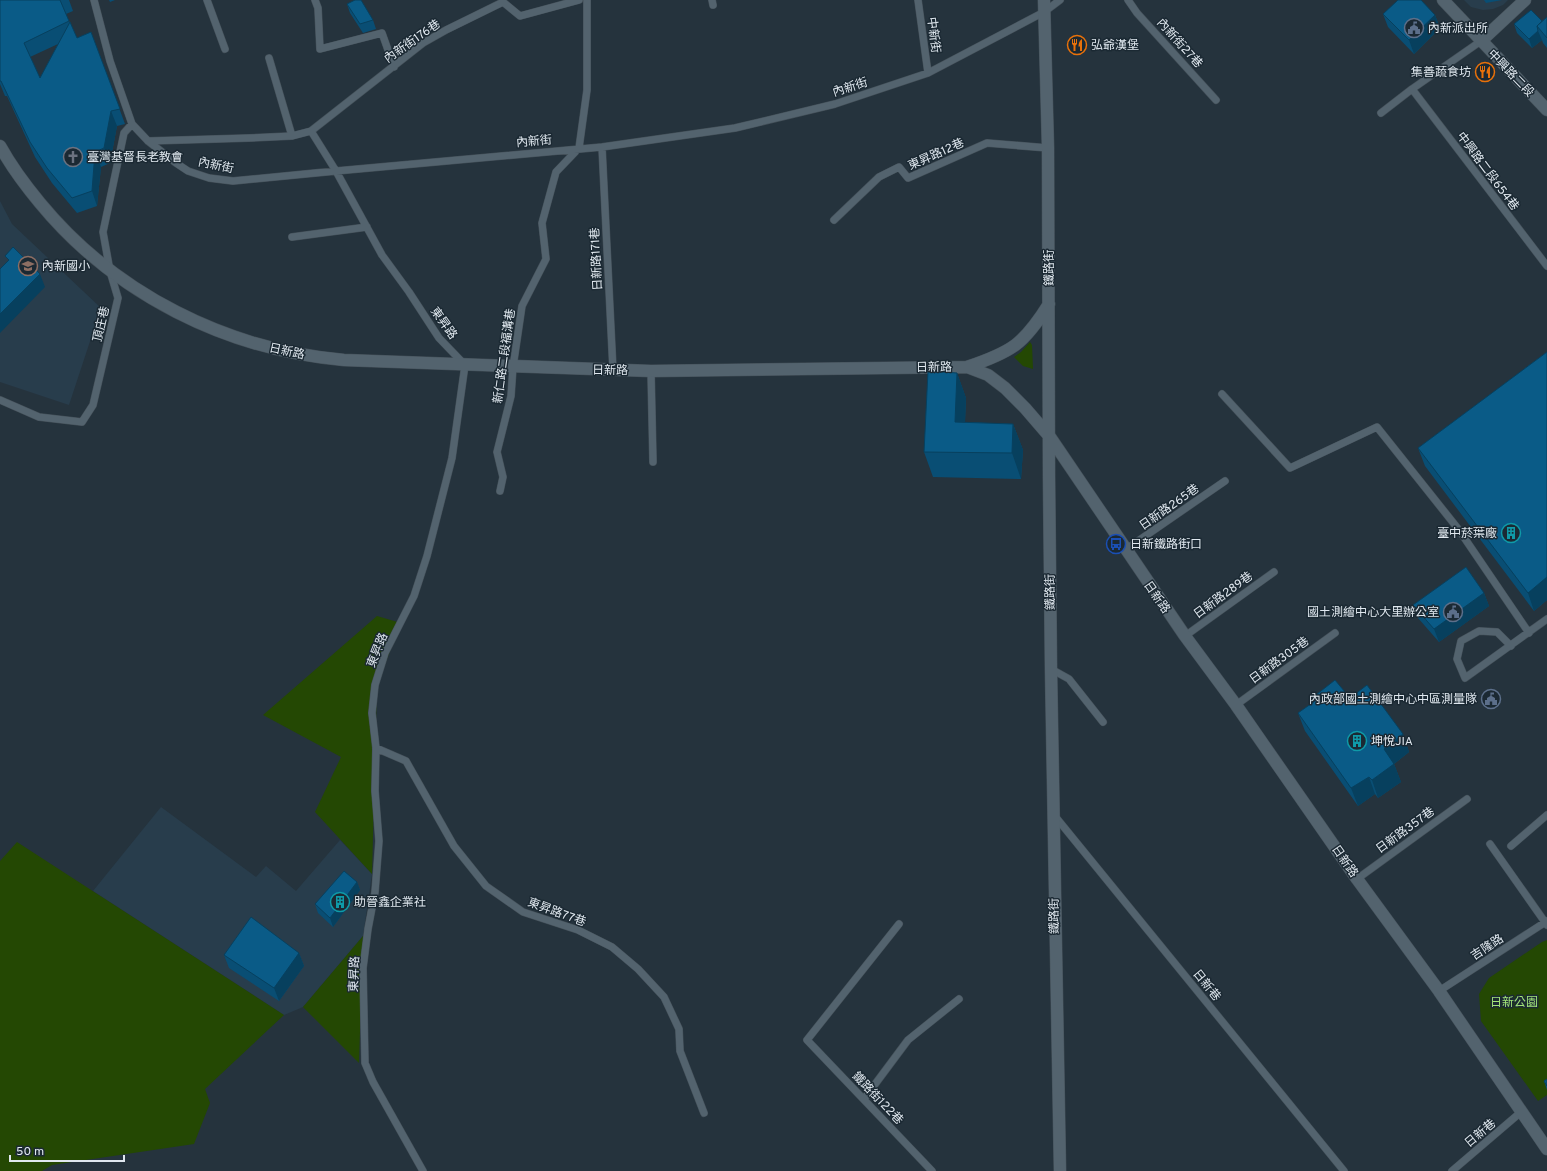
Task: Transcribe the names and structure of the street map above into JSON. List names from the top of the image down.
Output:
{
  "streets": {
    "street": ["中興路二段", "鐵路街", "日新路"],
    "lane": [
      "中新街",
      "內新街176巷",
      "內新街27巷",
      "內新街",
      "東昇路12巷",
      "中興路二段654巷",
      "日新路171巷",
      "東昇路",
      "頂庄巷",
      "新仁路二段福溝巷",
      "日新路265巷",
      "日新路289巷",
      "日新路305巷",
      "日新路357巷",
      "東昇路77巷",
      "吉隆路",
      "日新巷",
      "鐵路街122巷"
    ]
  },
  "crossings": [
    ["中新街", "內新街"],
    ["內新街176巷", "內新街"],
    ["內新街", "日新路171巷"],
    ["內新街", "鐵路街"],
    ["內新街", "東昇路"],
    ["內新街", "頂庄巷"],
    ["內新街", "新仁路二段福溝巷"],
    ["東昇路12巷", "鐵路街"],
    ["日新路171巷", "日新路"],
    ["鐵路街", "日新路"],
    ["鐵路街", "日新巷"],
    ["東昇路", "日新路"],
    ["東昇路", "東昇路77巷"],
    ["頂庄巷", "日新路"],
    ["日新路", "新仁路二段福溝巷"],
    ["日新路", "日新路265巷"],
    ["日新路", "日新路289巷"],
    ["日新路", "日新路305巷"],
    ["日新路", "日新路357巷"],
    ["日新路", "吉隆路"],
    ["日新路", "日新巷"]
  ],
  "parks": ["日新公園"],
  "places": {
    "public building": ["內新派出所", "國土測繪中心大里辦公室", "內政部國土測繪中心中區測量隊"],
    "restaurant": ["弘爺漢堡", "集善蔬食坊"],
    "church": ["臺灣基督長老教會"],
    "school or university": ["內新國小"],
    "building": ["臺中菸葉廠", "坤悅JIA", "助晉鑫企業社"],
    "bus stop": ["日新鐵路街口"]
  },
  "scale_bar": "50 m"
}
